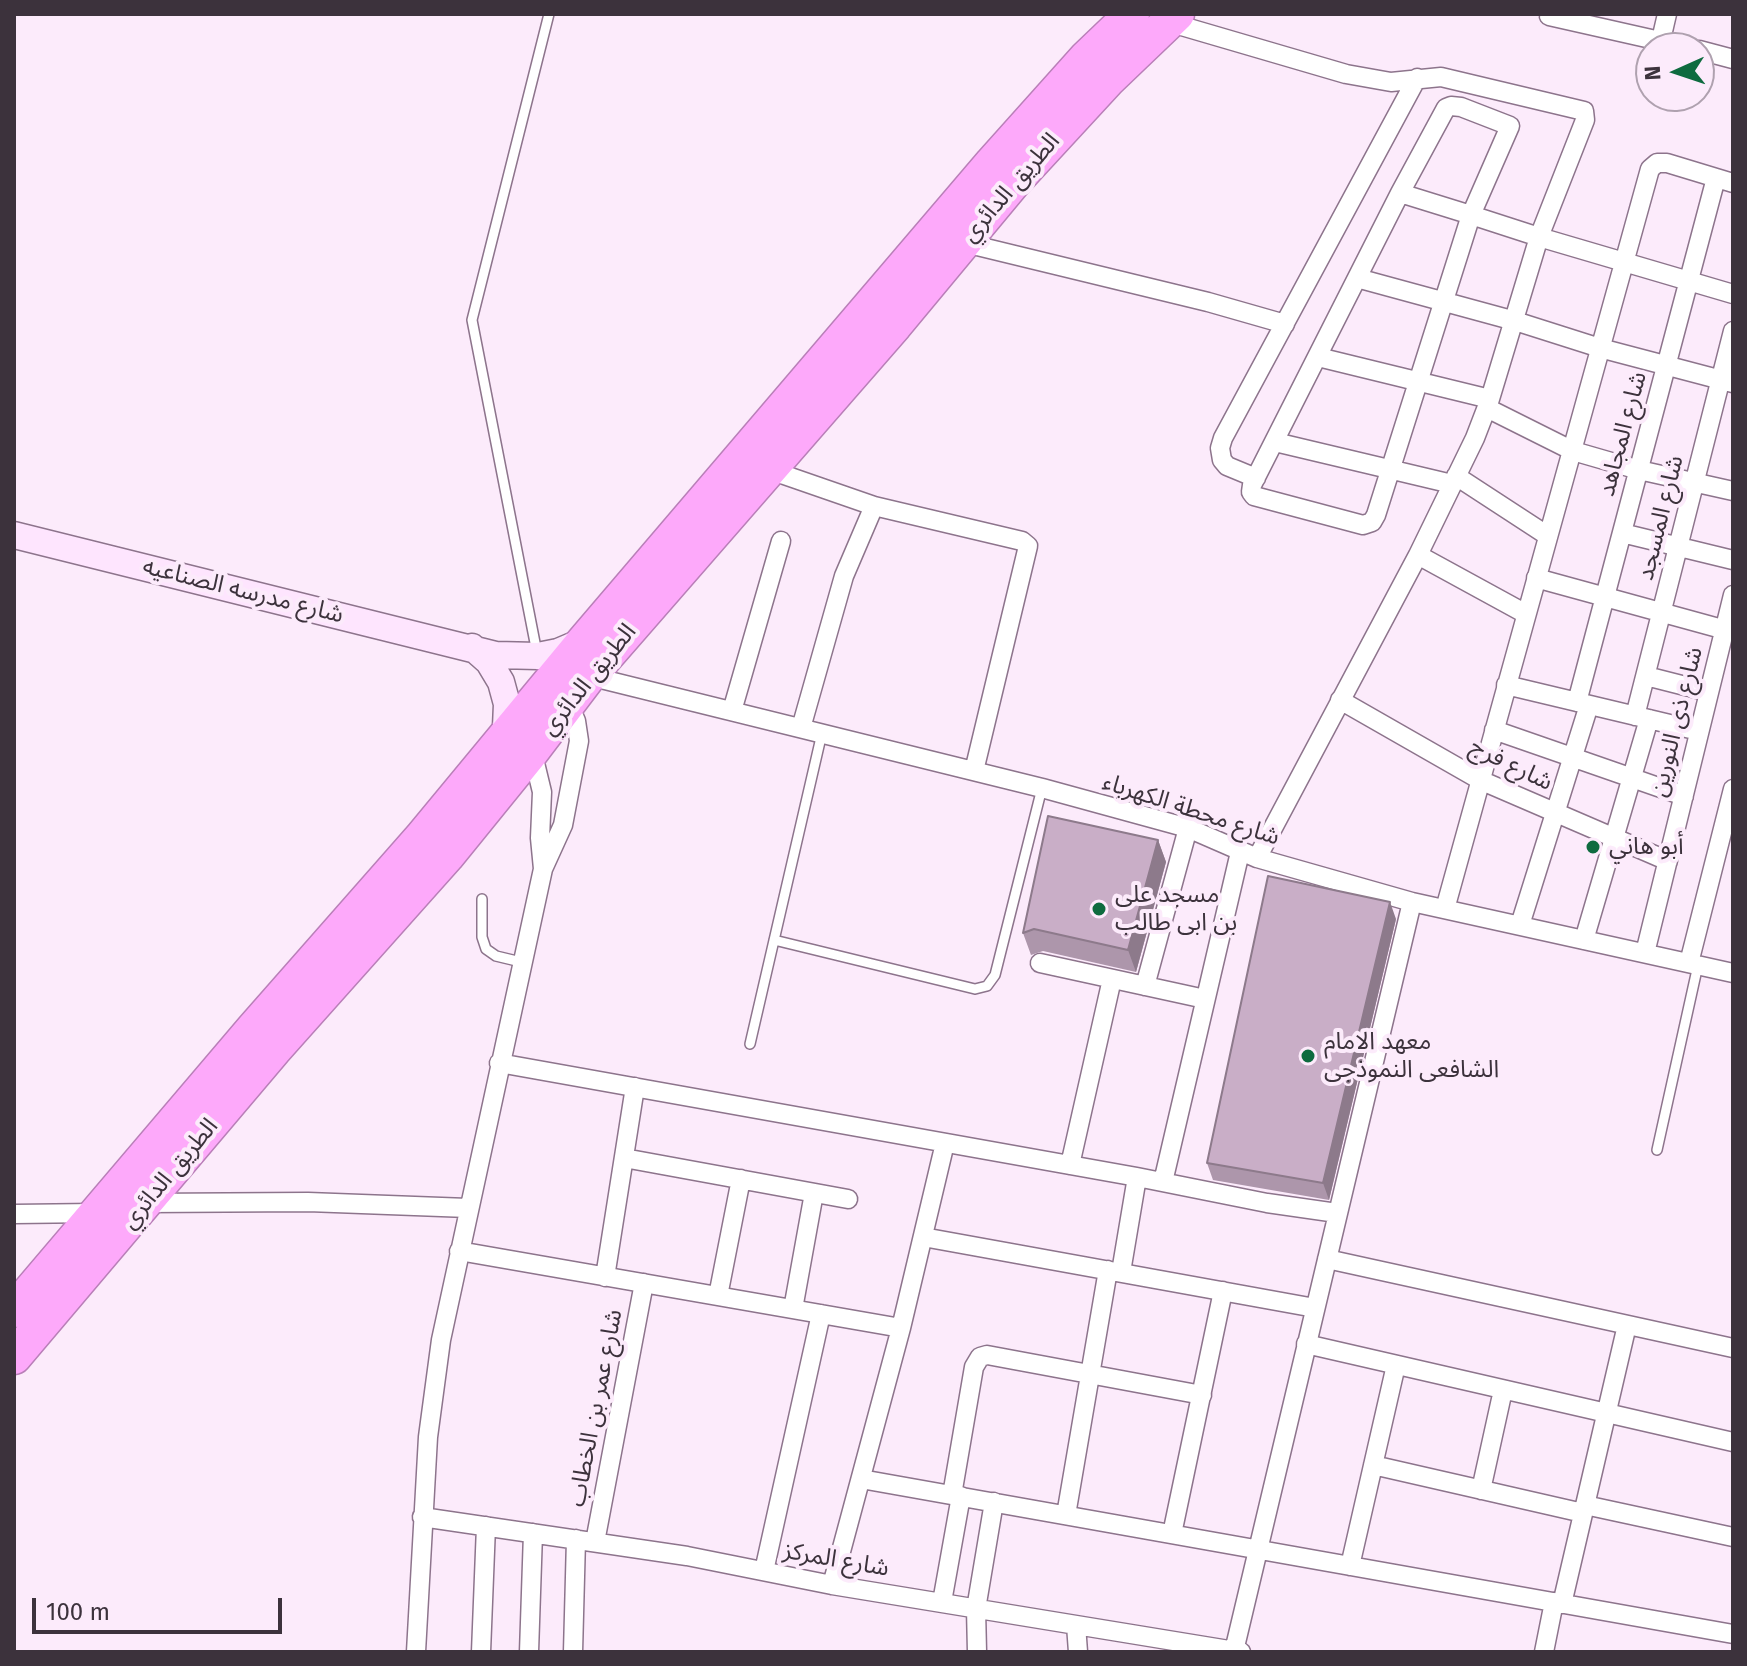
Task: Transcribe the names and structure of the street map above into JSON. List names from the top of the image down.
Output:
{
  "streets": {
    "highway": ["الطريق الدائري"],
    "street": [
      "شارع المجاهد",
      "شارع المسجد",
      "شارع مدرسه الصناعيه",
      "شارع ذى النورين",
      "شارع فرج",
      "شارع محطة الكهرباء",
      "شارع عمر بن الخطاب",
      "شارع المركز"
    ]
  },
  "crossings": [
    ["الطريق الدائري", "شارع مدرسه الصناعيه"],
    ["الطريق الدائري", "شارع محطة الكهرباء"],
    ["شارع المجاهد", "شارع فرج"],
    ["شارع المجاهد", "شارع محطة الكهرباء"],
    ["شارع المسجد", "شارع فرج"],
    ["شارع المسجد", "شارع محطة الكهرباء"],
    ["شارع ذى النورين", "شارع فرج"],
    ["شارع ذى النورين", "شارع محطة الكهرباء"],
    ["شارع عمر بن الخطاب", "شارع المركز"]
  ],
  "places": ["أبو هاني", "مسجد على بن ابى طالب", "معهد الامام الشافعى النموذجى"],
  "scale_bar": "100 m",
  "north": "left"
}
